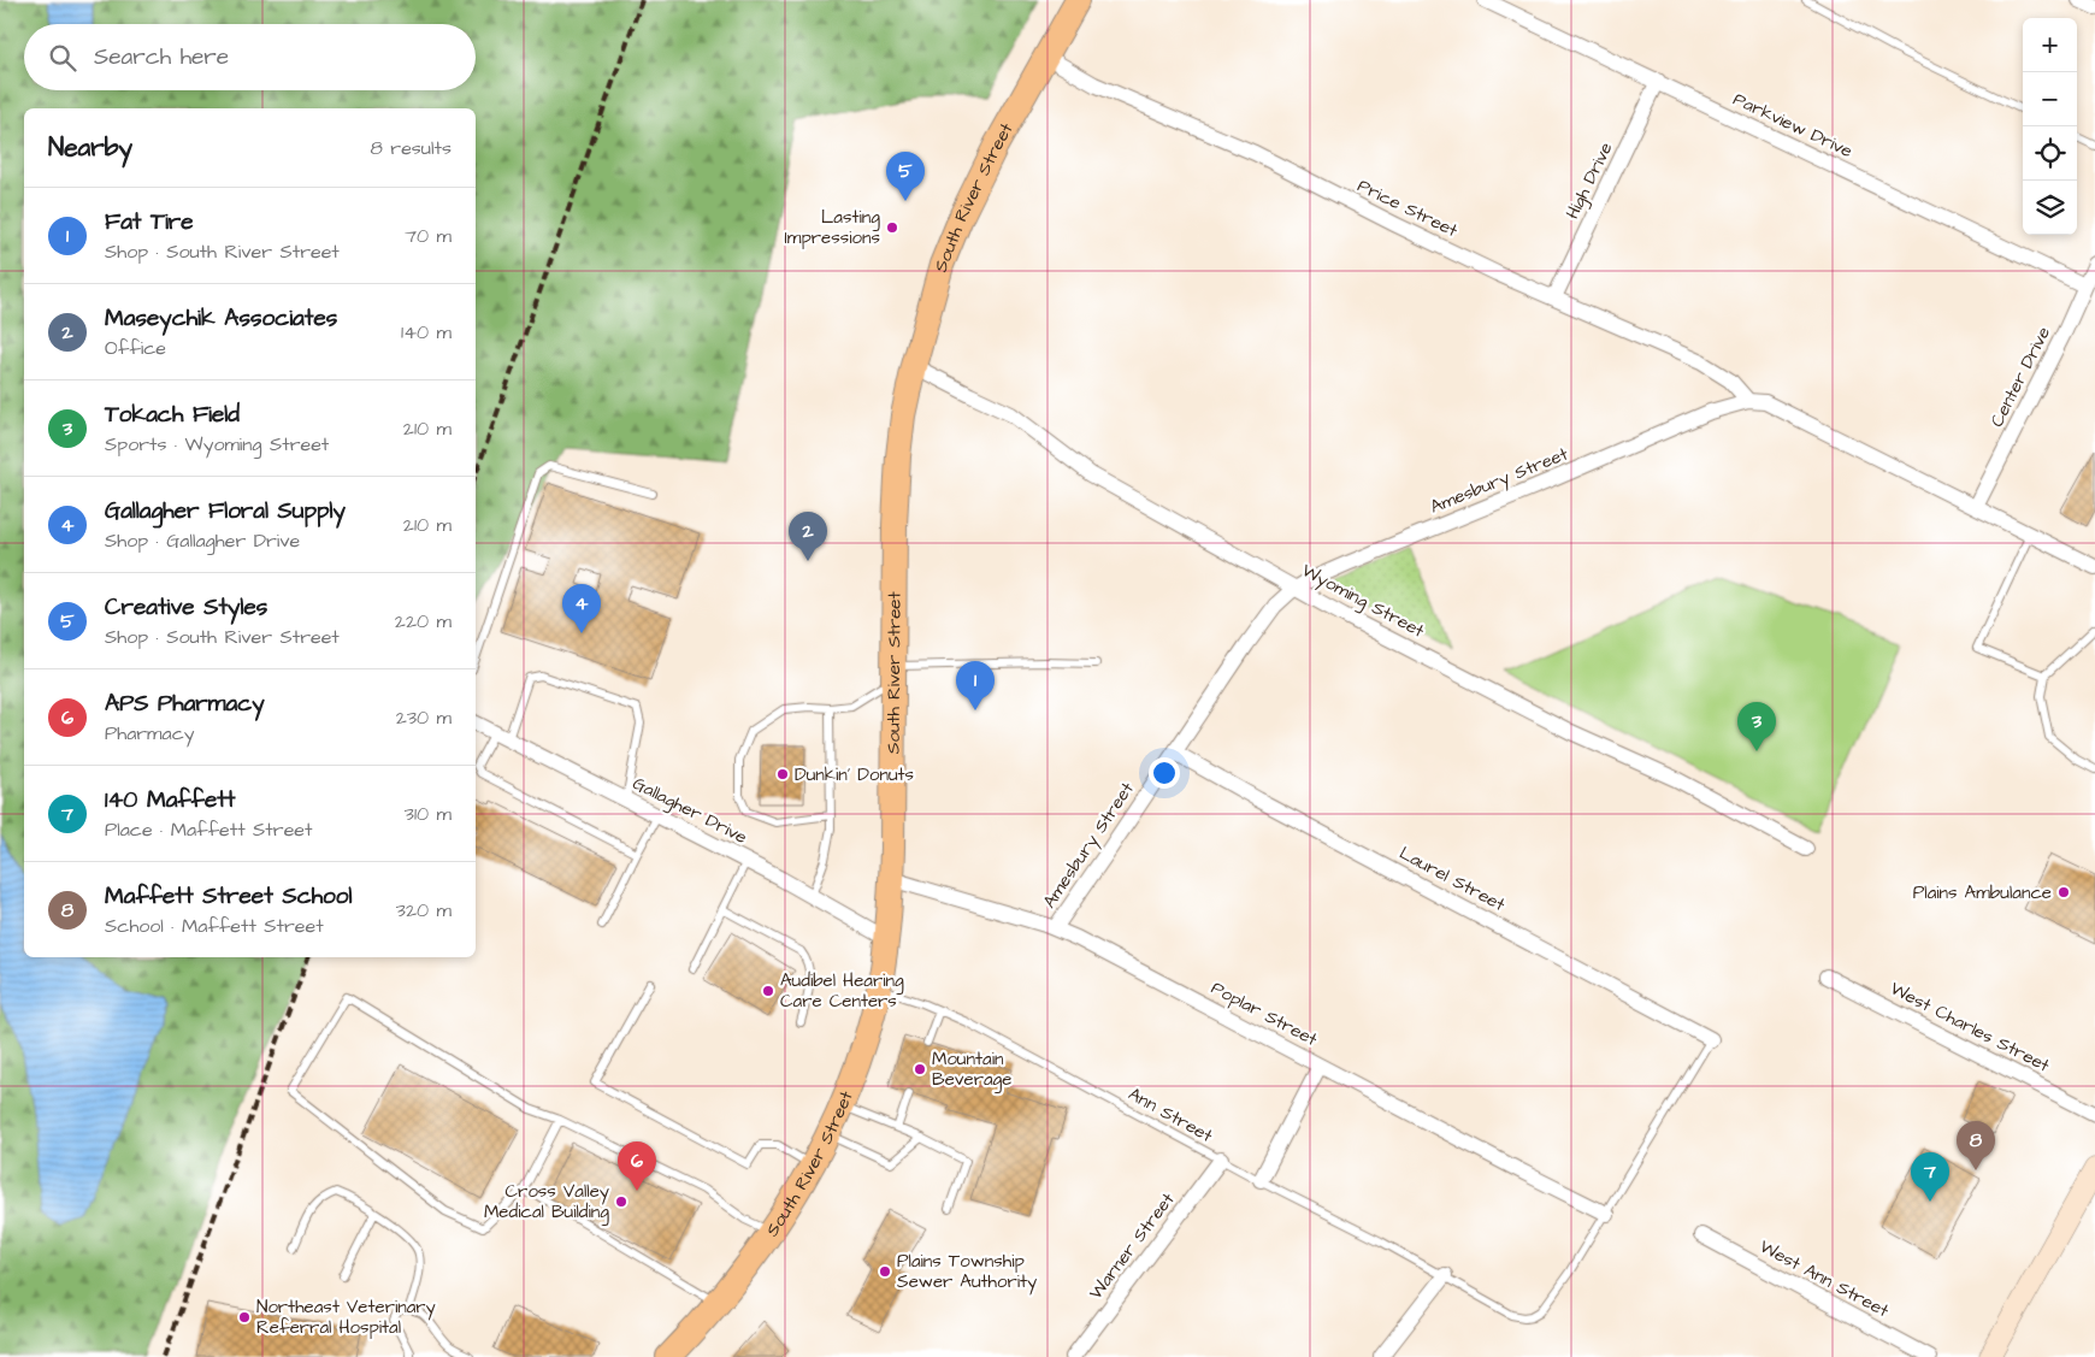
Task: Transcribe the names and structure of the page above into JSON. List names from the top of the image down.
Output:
{
  "streets": {
    "main road": ["South River Street"],
    "street": [
      "Parkview Drive",
      "High Drive",
      "Price Street",
      "Center Drive",
      "Amesbury Street",
      "Wyoming Street",
      "Gallagher Drive",
      "Laurel Street",
      "Poplar Street",
      "West Charles Street",
      "Warner Street",
      "West Ann Street"
    ],
    "lane": ["Ann Street"]
  },
  "crossings": [
    ["Parkview Drive", "High Drive"],
    ["Parkview Drive", "Center Drive"],
    ["High Drive", "Price Street"],
    ["South River Street", "Price Street"],
    ["South River Street", "Wyoming Street"],
    ["South River Street", "Gallagher Drive"],
    ["South River Street", "Poplar Street"],
    ["South River Street", "Ann Street"],
    ["Price Street", "Amesbury Street"],
    ["Center Drive", "Amesbury Street"],
    ["Amesbury Street", "Wyoming Street"],
    ["Amesbury Street", "Laurel Street"],
    ["Amesbury Street", "Poplar Street"],
    ["Poplar Street", "Ann Street"],
    ["Ann Street", "Warner Street"]
  ],
  "places": [
    "Lasting Impressions",
    "Dunkin' Donuts",
    "Plains Ambulance",
    "Audibel Hearing Care Centers",
    "Mountain Beverage",
    "Cross Valley Medical Building",
    "Plains Township Sewer Authority",
    "Northeast Veterinary Referral Hospital"
  ],
  "page": {
    "map_buttons": ["+", "−"],
    "search": "Search here",
    "heading": ["Nearby", "8 results"],
    "pins": [
      "5",
      "2",
      "4",
      "1",
      "3",
      "8",
      "6",
      "7"
    ],
    "list": [
      {
        "mark": "1",
        "name": "Fat Tire",
        "note": "Shop · South River Street",
        "value": "70 m"
      },
      {
        "mark": "2",
        "name": "Maseychik Associates",
        "note": "Office",
        "value": "140 m"
      },
      {
        "mark": "3",
        "name": "Tokach Field",
        "note": "Sports · Wyoming Street",
        "value": "210 m"
      },
      {
        "mark": "4",
        "name": "Gallagher Floral Supply",
        "note": "Shop · Gallagher Drive",
        "value": "210 m"
      },
      {
        "mark": "5",
        "name": "Creative Styles",
        "note": "Shop · South River Street",
        "value": "220 m"
      },
      {
        "mark": "6",
        "name": "APS Pharmacy",
        "note": "Pharmacy",
        "value": "230 m"
      },
      {
        "mark": "7",
        "name": "140 Maffett",
        "note": "Place · Maffett Street",
        "value": "310 m"
      },
      {
        "mark": "8",
        "name": "Maffett Street School",
        "note": "School · Maffett Street",
        "value": "320 m"
      }
    ]
  }
}
